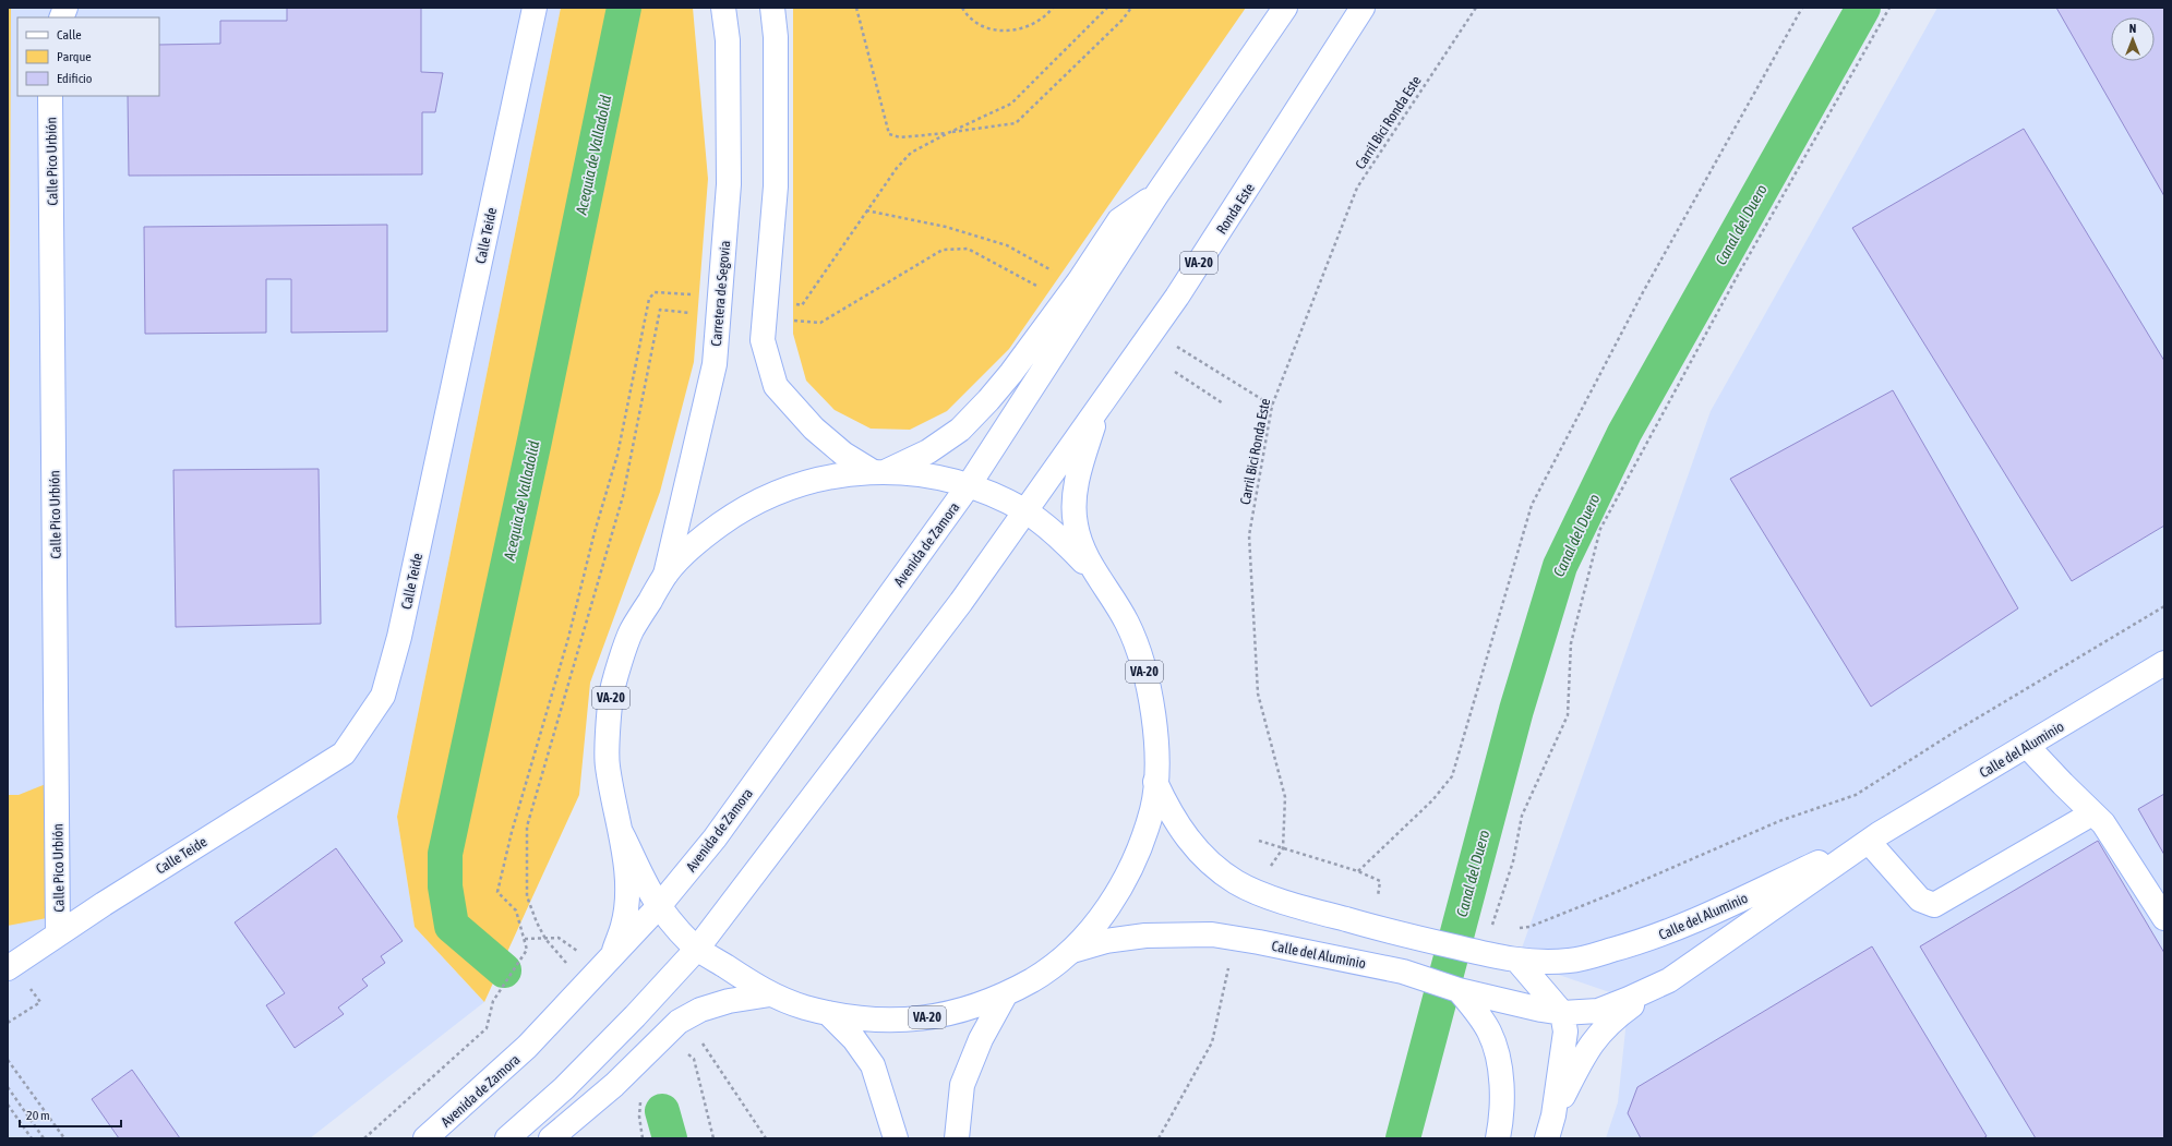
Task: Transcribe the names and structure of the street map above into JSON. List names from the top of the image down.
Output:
{
  "streets": {
    "main road": [
      "Calle Pico Urbión",
      "Ronda Este",
      "Calle Teide",
      "VA-20",
      "Carretera de Segovia",
      "Avenida de Zamora",
      "Calle del Aluminio"
    ],
    "path": ["Carril Bici Ronda Este"]
  },
  "crossings": [
    ["Calle Pico Urbión", "Calle Teide"],
    ["Ronda Este", "VA-20"],
    ["VA-20", "Carretera de Segovia"],
    ["VA-20", "Avenida de Zamora"],
    ["VA-20", "Calle del Aluminio"]
  ],
  "water": ["Acequia de Valladolid", "Canal del Duero"],
  "legend": ["Calle", "Parque", "Edificio"],
  "scale_bar": "20 m",
  "north": "top"
}
